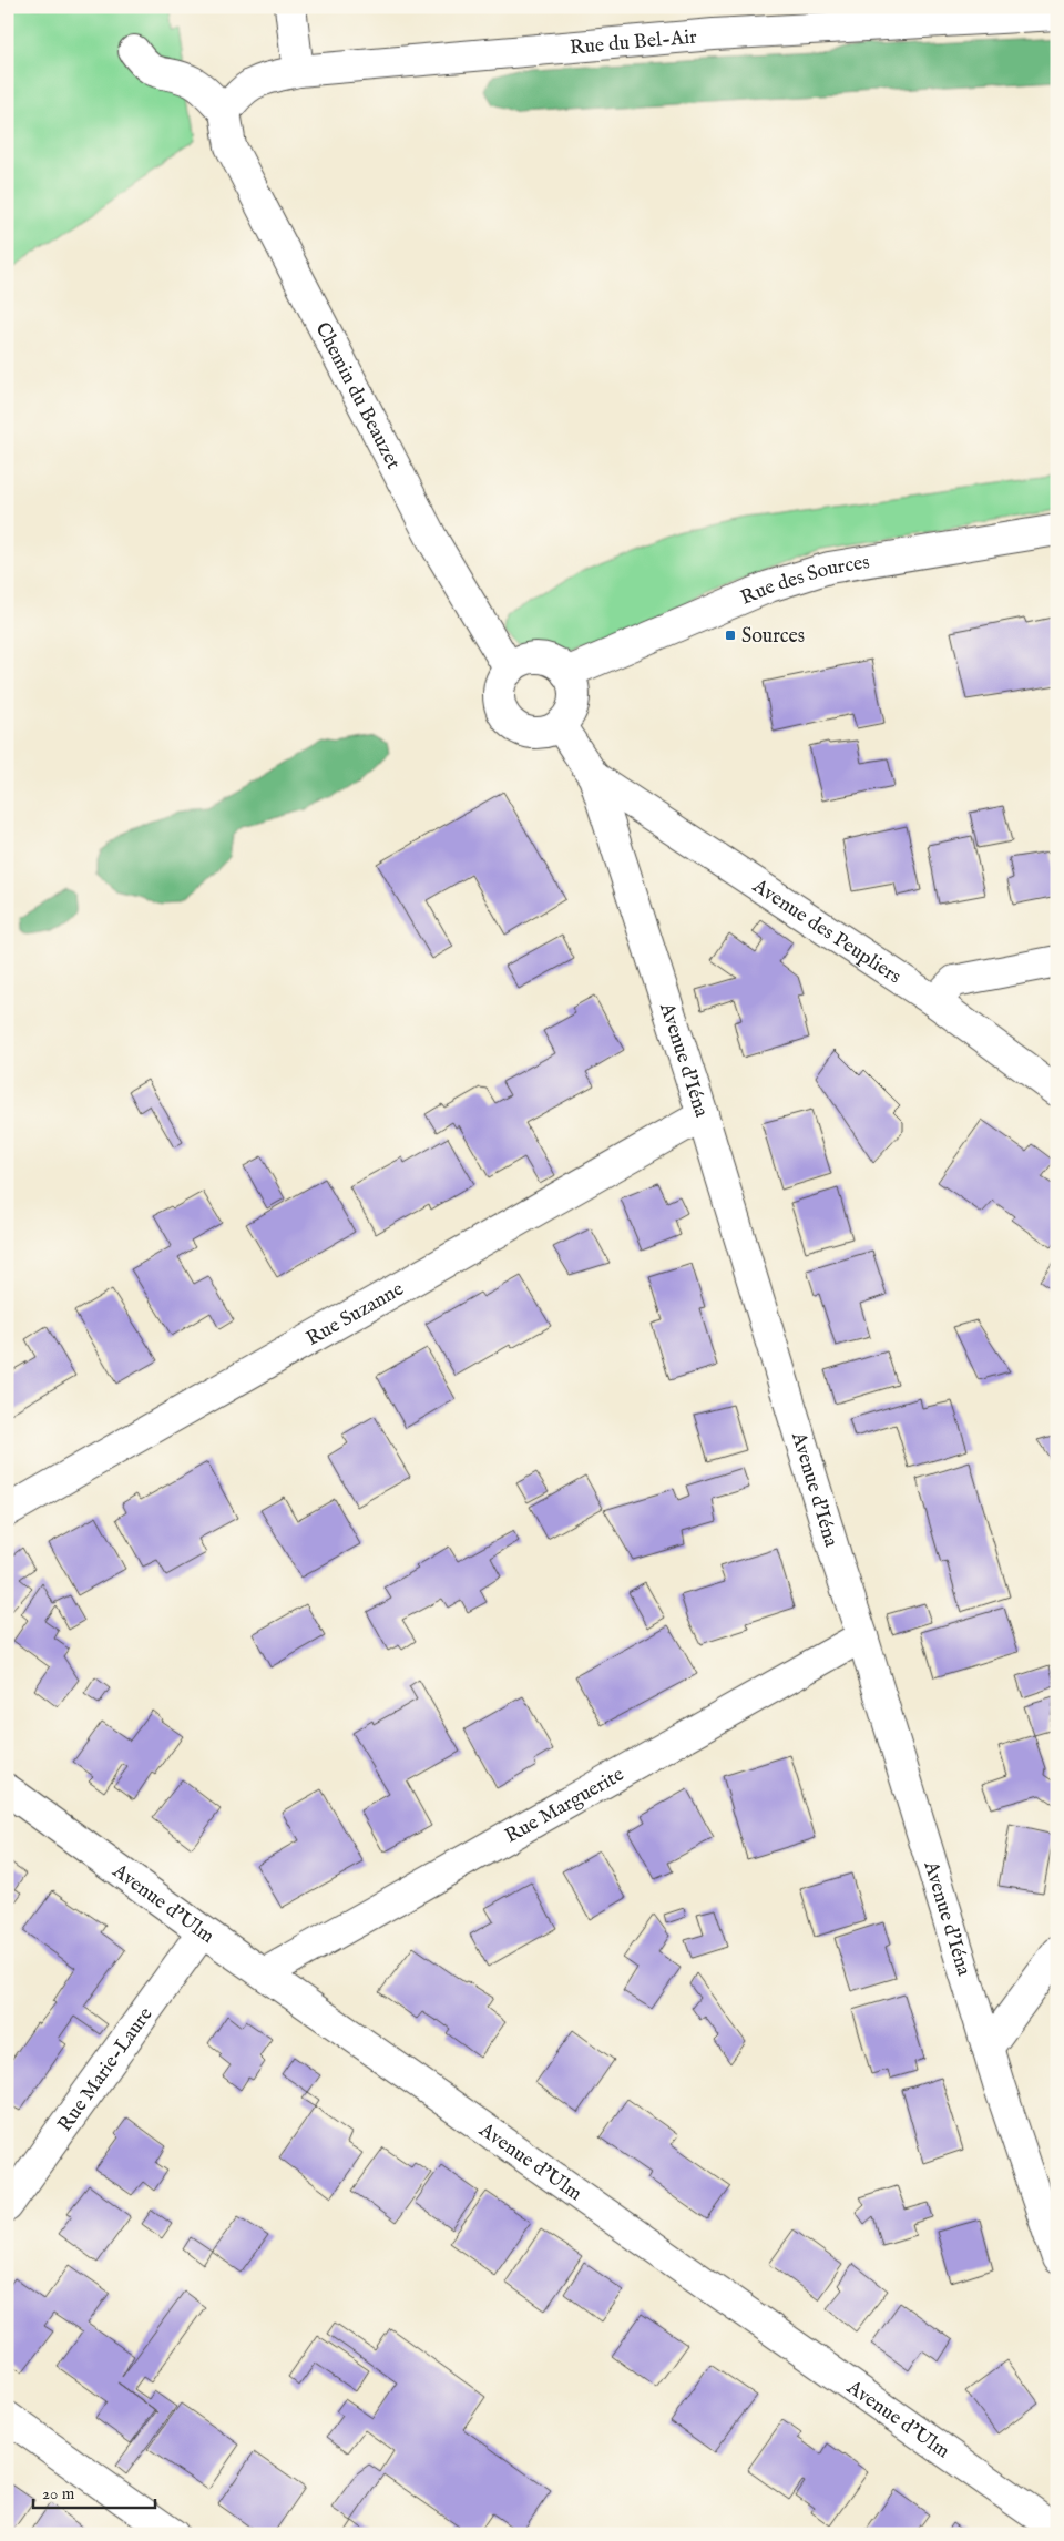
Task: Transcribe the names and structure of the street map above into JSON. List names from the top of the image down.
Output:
{
  "streets": {
    "street": [
      "Rue du Bel-Air",
      "Chemin du Beauzet",
      "Rue des Sources",
      "Avenue des Peupliers",
      "Avenue d'Iéna",
      "Rue Suzanne",
      "Rue Marguerite",
      "Avenue d'Ulm",
      "Rue Marie-Laure"
    ]
  },
  "crossings": [
    ["Rue du Bel-Air", "Chemin du Beauzet"],
    ["Chemin du Beauzet", "Rue des Sources"],
    ["Chemin du Beauzet", "Avenue d'Iéna"],
    ["Rue des Sources", "Avenue d'Iéna"],
    ["Avenue des Peupliers", "Avenue d'Iéna"],
    ["Avenue d'Iéna", "Rue Suzanne"],
    ["Avenue d'Iéna", "Rue Marguerite"],
    ["Rue Marguerite", "Avenue d'Ulm"],
    ["Avenue d'Ulm", "Rue Marie-Laure"]
  ],
  "places": {
    "transit": ["Sources"]
  },
  "scale_bar": "20 m"
}
